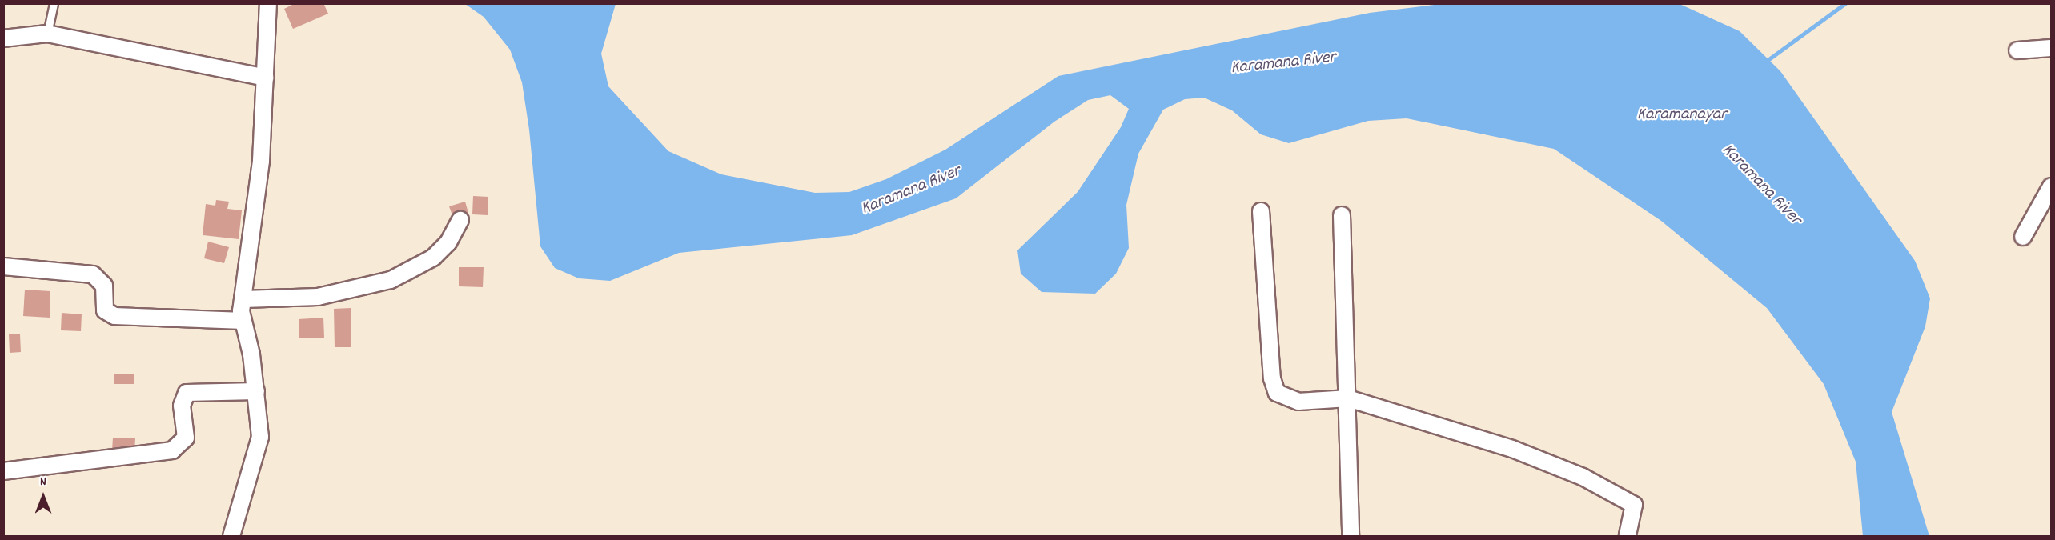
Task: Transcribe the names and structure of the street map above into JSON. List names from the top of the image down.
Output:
{
  "water": ["Karamana River", "Karamanayar"],
  "north": "top"
}
